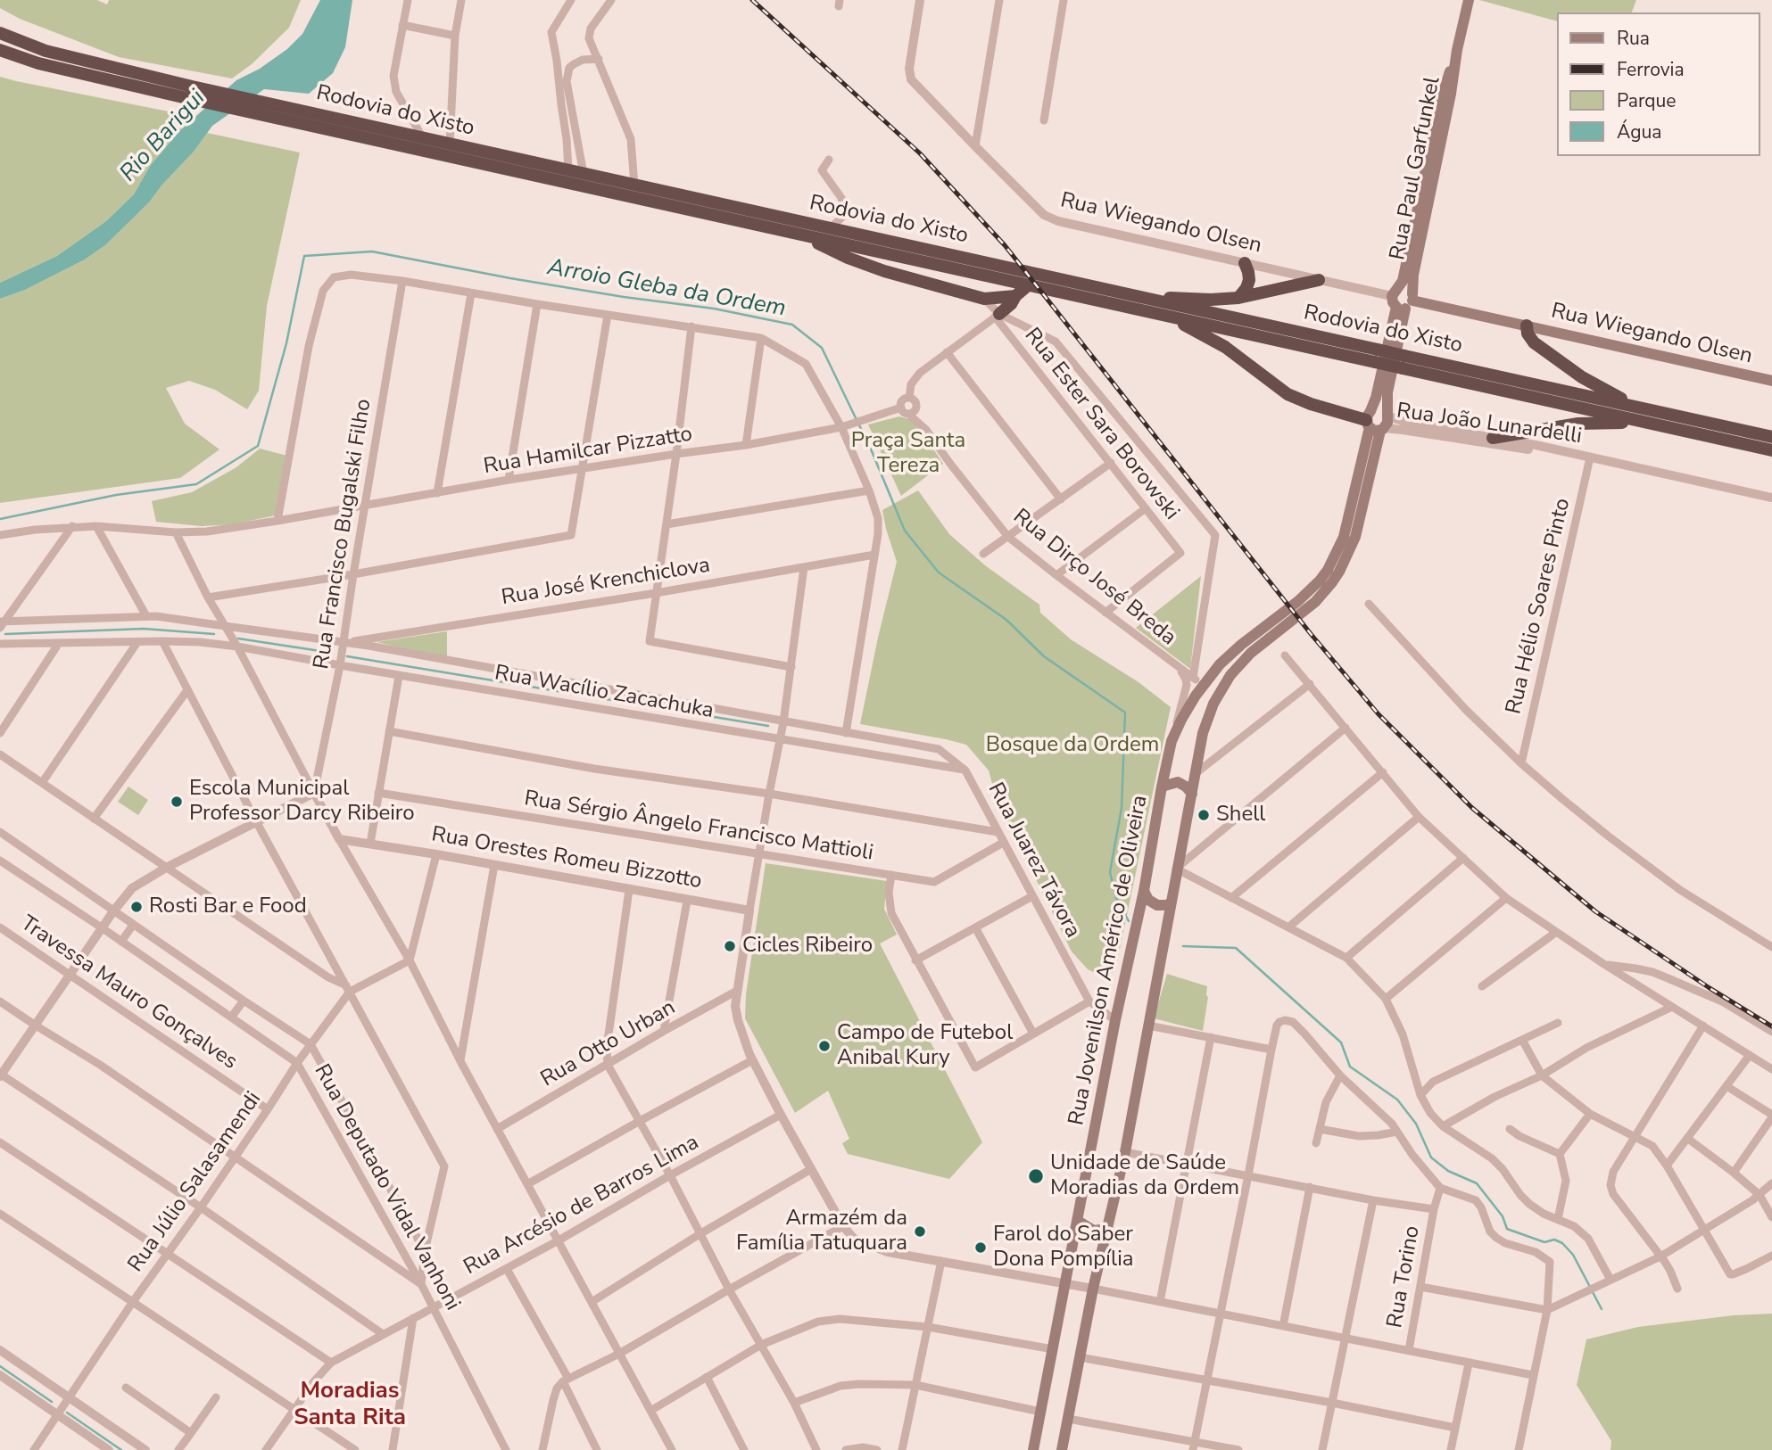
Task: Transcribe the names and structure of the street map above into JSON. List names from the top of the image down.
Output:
{
  "streets": {
    "highway": ["Rodovia do Xisto"],
    "main road": ["Rua Paul Garfunkel", "Rua Wiegando Olsen", "Rua Jovenilson Américo de Oliveira"],
    "street": [
      "Rua Ester Sara Borowski",
      "Rua João Lunardelli",
      "Rua Hamilcar Pizzatto",
      "Rua Francisco Bugalski Filho",
      "Rua Dirço José Breda",
      "Rua José Krenchiclova",
      "Rua Hélio Soares Pinto",
      "Rua Wacílio Zacachuka",
      "Rua Sérgio Ângelo Francisco Mattioli",
      "Rua Orestes Romeu Bizzotto",
      "Rua Juarez Távora",
      "Travessa Mauro Gonçalves",
      "Rua Otto Urban",
      "Rua Júlio Salasamendi",
      "Rua Deputado Vidal Vanhoni",
      "Rua Arcésio de Barros Lima",
      "Rua Torino"
    ]
  },
  "crossings": [
    ["Rua Paul Garfunkel", "Rua Wiegando Olsen"],
    ["Rua Paul Garfunkel", "Rua João Lunardelli"],
    ["Rua Paul Garfunkel", "Rua Dirço José Breda"],
    ["Rua Paul Garfunkel", "Rua Jovenilson Américo de Oliveira"],
    ["Rua Ester Sara Borowski", "Rua Dirço José Breda"],
    ["Rua João Lunardelli", "Rua Hélio Soares Pinto"],
    ["Rua Hamilcar Pizzatto", "Rua Francisco Bugalski Filho"],
    ["Rua Hamilcar Pizzatto", "Rua Dirço José Breda"],
    ["Rua Francisco Bugalski Filho", "Rua José Krenchiclova"],
    ["Rua Francisco Bugalski Filho", "Rua Wacílio Zacachuka"],
    ["Rua Dirço José Breda", "Rua Jovenilson Américo de Oliveira"],
    ["Rua José Krenchiclova", "Rua Wacílio Zacachuka"],
    ["Rua Wacílio Zacachuka", "Rua Juarez Távora"],
    ["Rua Sérgio Ângelo Francisco Mattioli", "Rua Juarez Távora"],
    ["Rua Juarez Távora", "Rua Jovenilson Américo de Oliveira"],
    ["Travessa Mauro Gonçalves", "Rua Júlio Salasamendi"],
    ["Rua Júlio Salasamendi", "Rua Deputado Vidal Vanhoni"],
    ["Rua Deputado Vidal Vanhoni", "Rua Arcésio de Barros Lima"]
  ],
  "districts": ["Moradias Santa Rita"],
  "water": ["Rio Barigui", "Arroio Gleba da Ordem"],
  "parks": ["Praça Santa Tereza", "Bosque da Ordem"],
  "places": [
    "Escola Municipal Professor Darcy Ribeiro",
    "Shell",
    "Rosti Bar e Food",
    "Cicles Ribeiro",
    "Campo de Futebol Anibal Kury",
    "Unidade de Saúde Moradias da Ordem",
    "Armazém da Família Tatuquara",
    "Farol do Saber Dona Pompília"
  ],
  "legend": [
    "Rua",
    "Ferrovia",
    "Parque",
    "Água"
  ]
}
